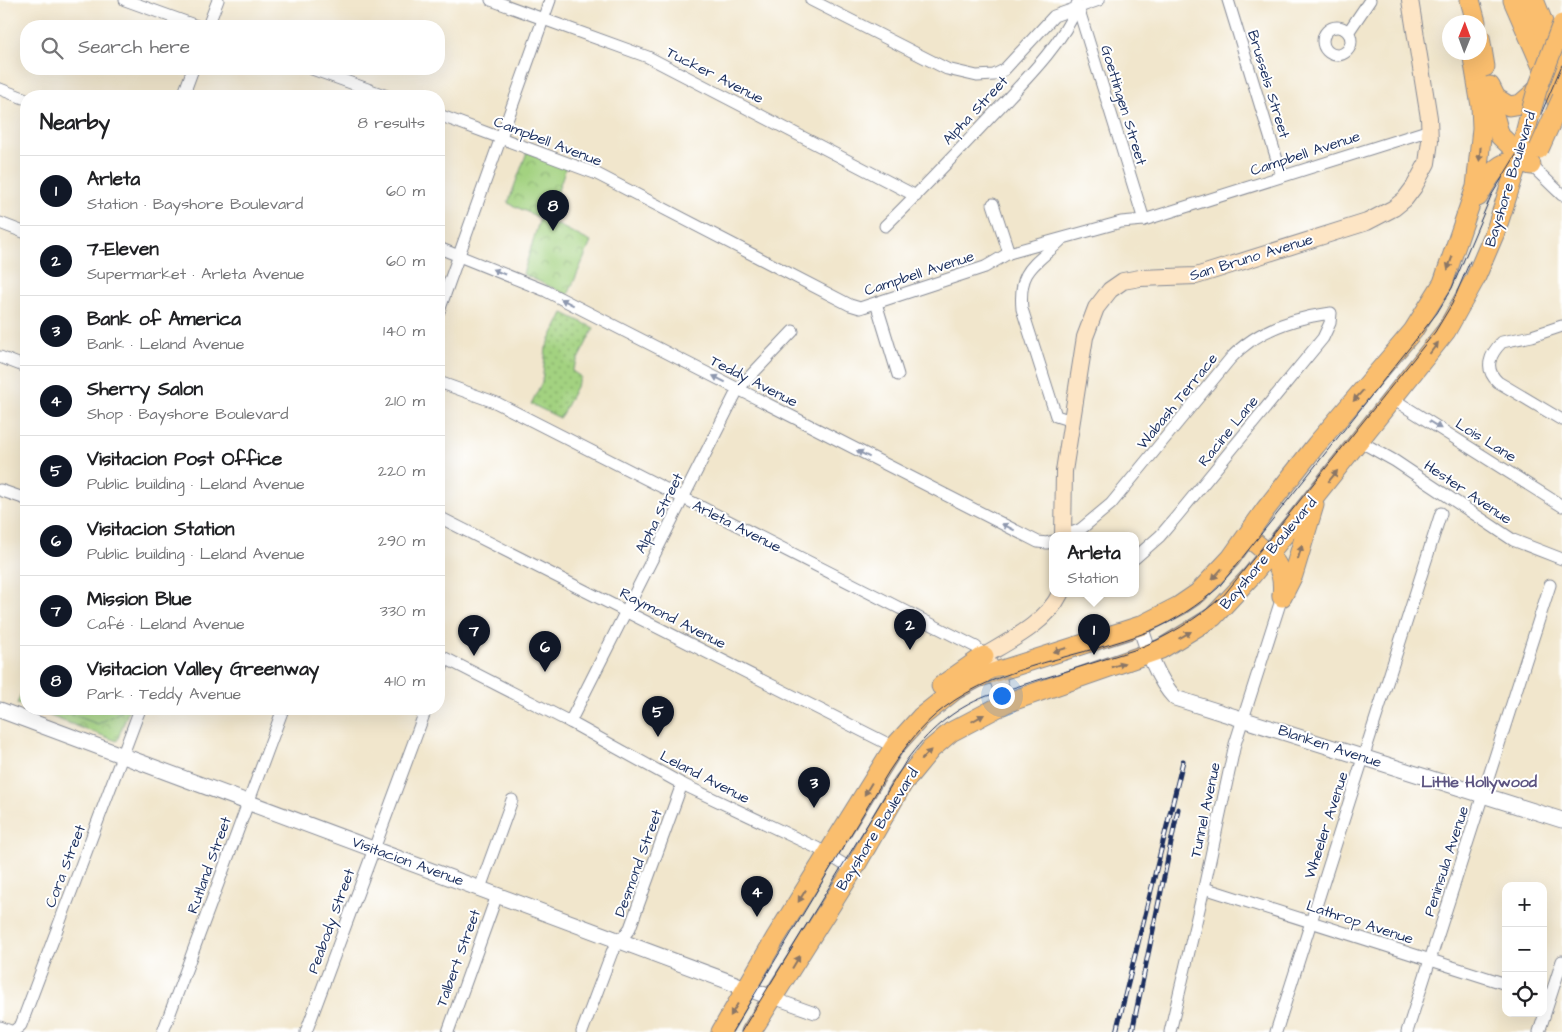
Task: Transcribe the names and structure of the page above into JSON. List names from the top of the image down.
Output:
{
  "streets": {
    "main road": ["Bayshore Boulevard", "San Bruno Avenue"],
    "street": [
      "Tucker Avenue",
      "Brussels Street",
      "Goettingen Street",
      "Alpha Street",
      "Campbell Avenue",
      "Teddy Avenue",
      "Wabash Terrace",
      "Racine Lane",
      "Lois Lane",
      "Hester Avenue",
      "Arleta Avenue",
      "Raymond Avenue",
      "Blanken Avenue",
      "Leland Avenue",
      "Tunnel Avenue",
      "Wheeler Avenue",
      "Visitacion Avenue",
      "Peninsula Avenue",
      "Desmond Street",
      "Rutland Street",
      "Cora Street",
      "Peabody Street",
      "Lathrop Avenue",
      "Talbert Street"
    ]
  },
  "crossings": [
    ["Tucker Avenue", "Alpha Street"],
    ["Brussels Street", "Campbell Avenue"],
    ["Goettingen Street", "Alpha Street"],
    ["Goettingen Street", "Campbell Avenue"],
    ["Alpha Street", "Teddy Avenue"],
    ["Alpha Street", "Arleta Avenue"],
    ["Alpha Street", "Raymond Avenue"],
    ["Alpha Street", "Leland Avenue"],
    ["Campbell Avenue", "San Bruno Avenue"],
    ["Bayshore Boulevard", "Lois Lane"],
    ["Bayshore Boulevard", "Hester Avenue"],
    ["Bayshore Boulevard", "Arleta Avenue"],
    ["Bayshore Boulevard", "Raymond Avenue"],
    ["Bayshore Boulevard", "Blanken Avenue"],
    ["Bayshore Boulevard", "Leland Avenue"],
    ["Bayshore Boulevard", "Visitacion Avenue"],
    ["Wabash Terrace", "Racine Lane"],
    ["Blanken Avenue", "Tunnel Avenue"],
    ["Blanken Avenue", "Wheeler Avenue"],
    ["Blanken Avenue", "Peninsula Avenue"],
    ["Leland Avenue", "Desmond Street"],
    ["Tunnel Avenue", "Lathrop Avenue"],
    ["Wheeler Avenue", "Lathrop Avenue"],
    ["Visitacion Avenue", "Desmond Street"],
    ["Visitacion Avenue", "Rutland Street"],
    ["Visitacion Avenue", "Cora Street"],
    ["Visitacion Avenue", "Peabody Street"],
    ["Visitacion Avenue", "Talbert Street"],
    ["Peninsula Avenue", "Lathrop Avenue"]
  ],
  "one_way": ["Teddy Avenue", "Lois Lane"],
  "districts": ["Little Hollywood"],
  "north": "top",
  "page": {
    "search": "Search here",
    "heading": ["Nearby", "8 results"],
    "list": [
      {
        "mark": "1",
        "name": "Arleta",
        "note": "Station · Bayshore Boulevard",
        "value": "60 m"
      },
      {
        "mark": "2",
        "name": "7-Eleven",
        "note": "Supermarket · Arleta Avenue",
        "value": "60 m"
      },
      {
        "mark": "3",
        "name": "Bank of America",
        "note": "Bank · Leland Avenue",
        "value": "140 m"
      },
      {
        "mark": "4",
        "name": "Sherry Salon",
        "note": "Shop · Bayshore Boulevard",
        "value": "210 m"
      },
      {
        "mark": "5",
        "name": "Visitacion Post Office",
        "note": "Public building · Leland Avenue",
        "value": "220 m"
      },
      {
        "mark": "6",
        "name": "Visitacion Station",
        "note": "Public building · Leland Avenue",
        "value": "290 m"
      },
      {
        "mark": "7",
        "name": "Mission Blue",
        "note": "Café · Leland Avenue",
        "value": "330 m"
      },
      {
        "mark": "8",
        "name": "Visitacion Valley Greenway",
        "note": "Park · Teddy Avenue",
        "value": "410 m"
      }
    ],
    "pins": [
      "8",
      "2",
      "1",
      "7",
      "6",
      "5",
      "3",
      "4"
    ],
    "popup": ["Arleta", "Station"],
    "map_buttons": ["+", "−"]
  }
}
